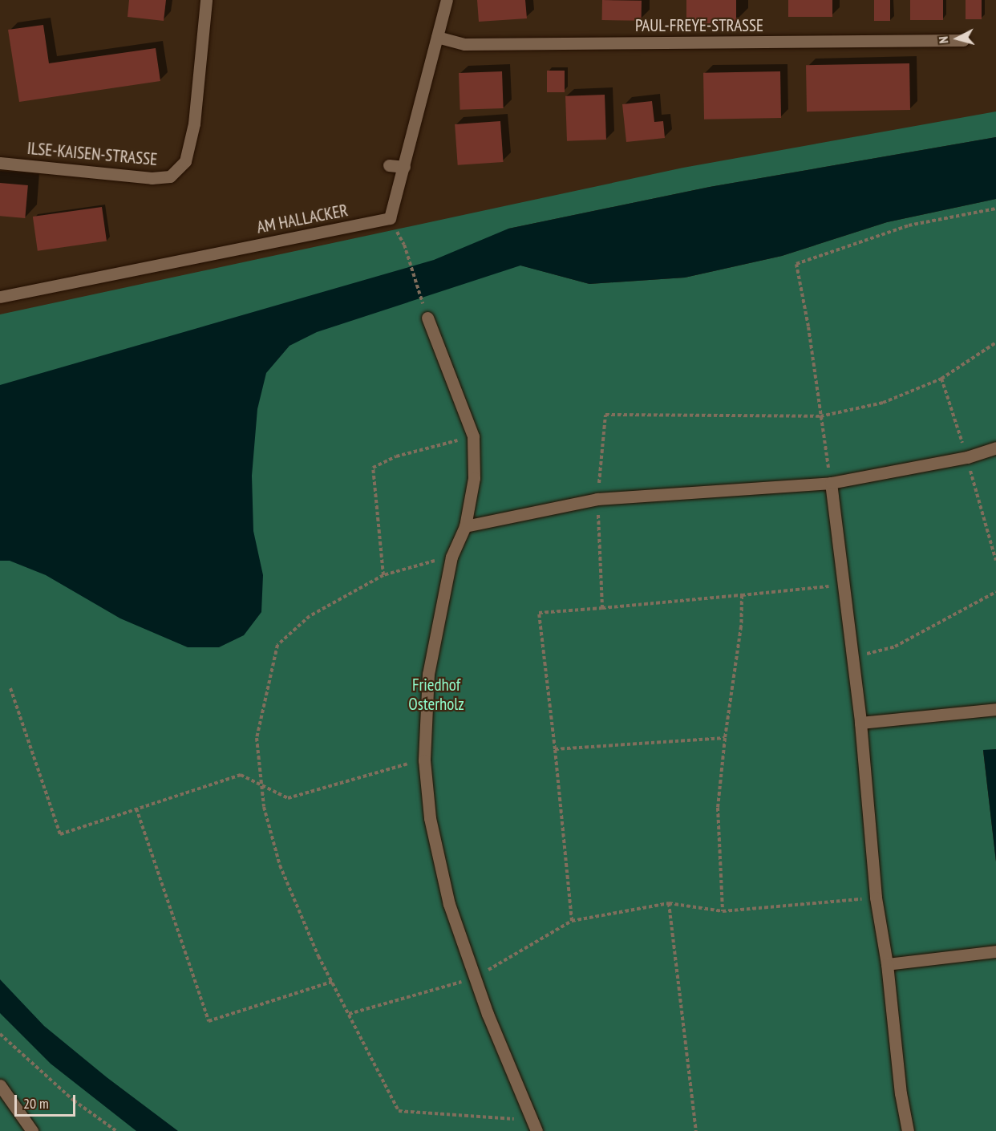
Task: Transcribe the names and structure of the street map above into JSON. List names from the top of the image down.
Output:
{
  "streets": {
    "street": ["PAUL-FREYE-STRASSE", "ILSE-KAISEN-STRASSE", "AM HALLACKER"]
  },
  "parks": ["Friedhof Osterholz"],
  "scale_bar": "20 m",
  "north": "left"
}
